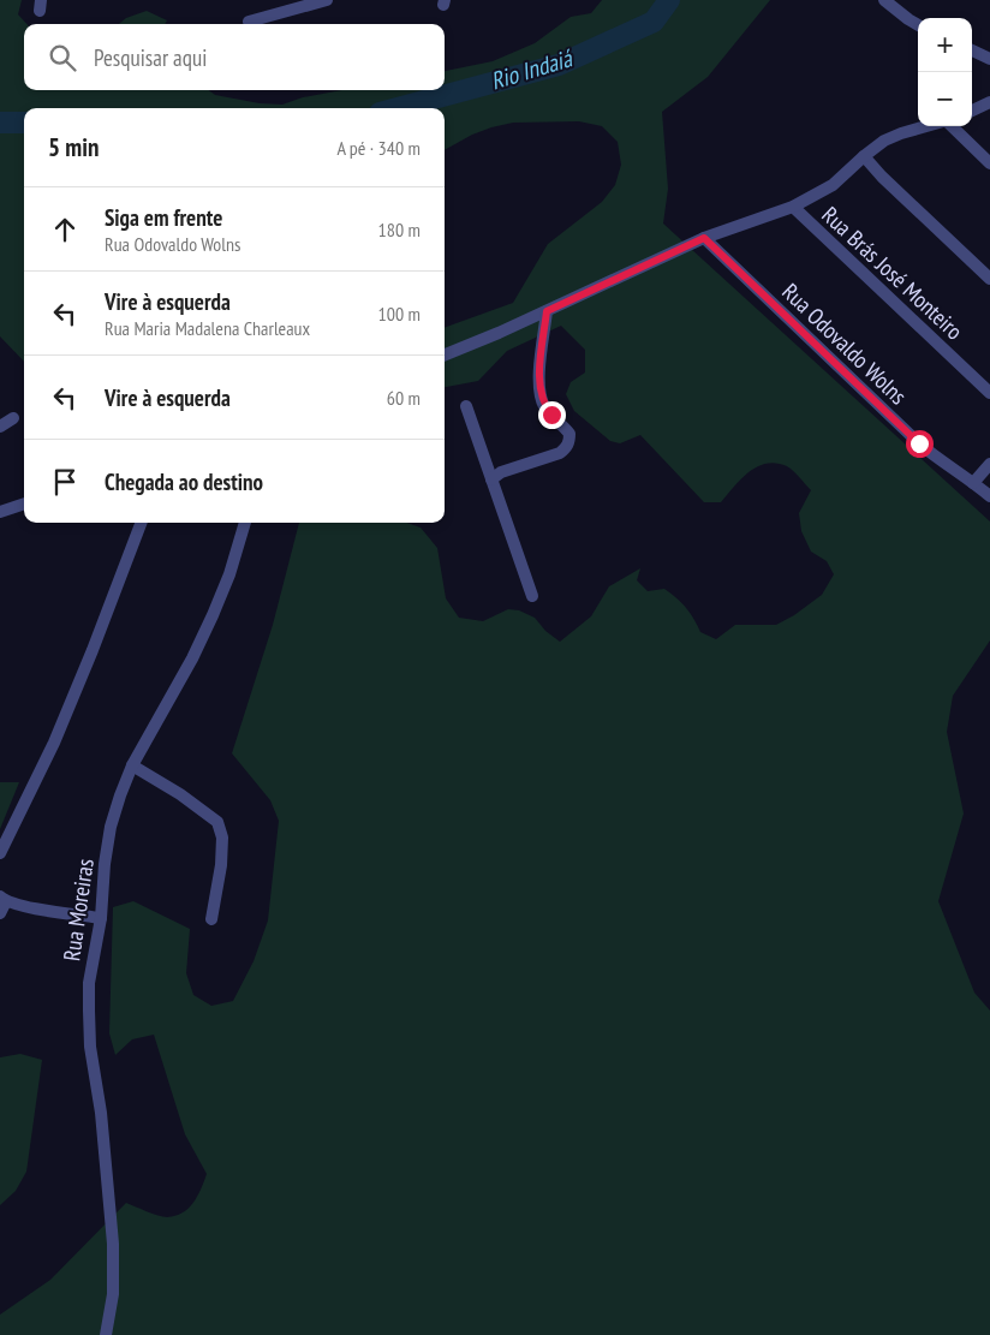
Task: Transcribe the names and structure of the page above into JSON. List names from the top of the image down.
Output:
{
  "streets": {
    "street": ["Rua Brás José Monteiro", "Rua Odovaldo Wolns", "Rua Moreiras"]
  },
  "water": ["Rio Indaiá"],
  "page": {
    "map_buttons": ["+", "−"],
    "search": "Pesquisar aqui",
    "heading": ["5 min", "A pé · 340 m"],
    "list": [
      ["Siga em frente", "Rua Odovaldo Wolns", "180 m"],
      ["Vire à esquerda", "Rua Maria Madalena Charleaux", "100 m"],
      ["Vire à esquerda", "60 m"],
      "Chegada ao destino"
    ]
  }
}
